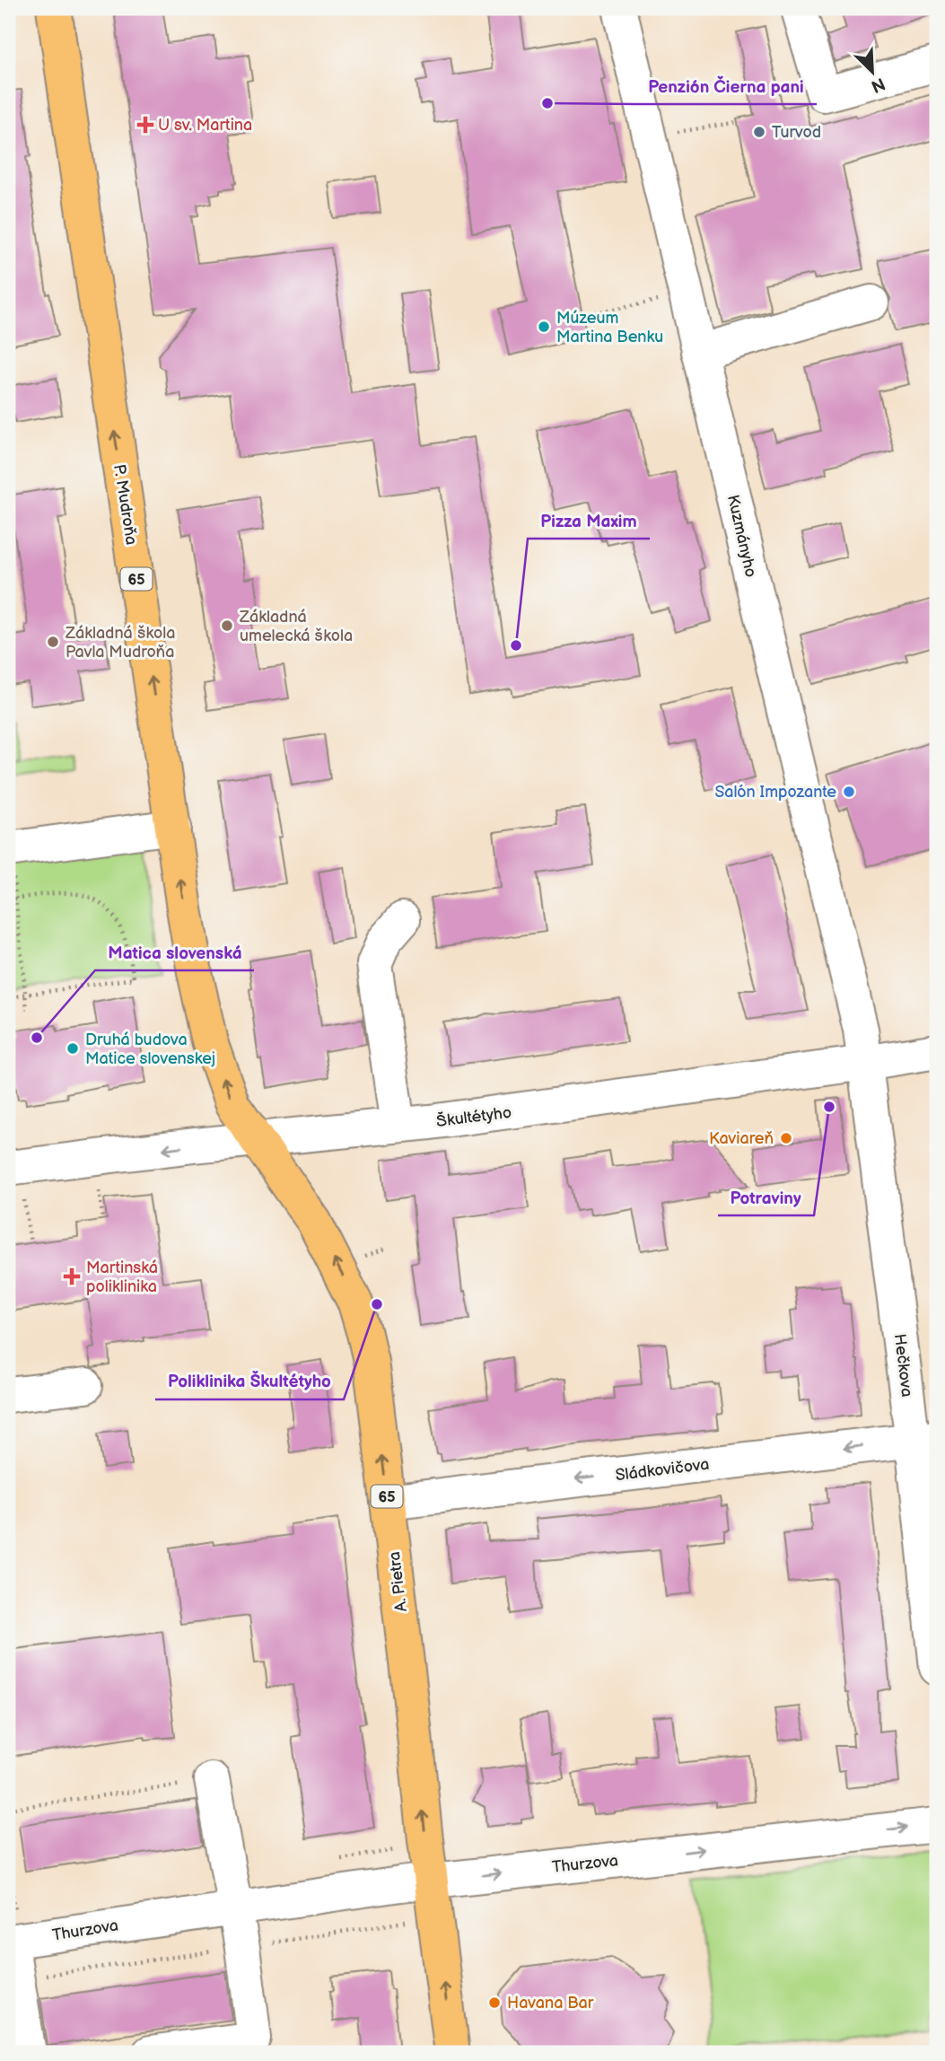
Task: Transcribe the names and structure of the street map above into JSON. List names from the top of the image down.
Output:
{
  "streets": {
    "main road": ["P. Mudroňa", "65", "A. Pietra"],
    "street": [
      "Kuzmányho",
      "Škultétyho",
      "Hečkova",
      "Sládkovičova",
      "Thurzova"
    ]
  },
  "crossings": [
    ["P. Mudroňa", "Škultétyho"],
    ["P. Mudroňa", "A. Pietra"],
    ["Kuzmányho", "Škultétyho"],
    ["Kuzmányho", "Hečkova"],
    ["Škultétyho", "Hečkova"],
    ["Škultétyho", "A. Pietra"],
    ["Hečkova", "Sládkovičova"],
    ["Sládkovičova", "A. Pietra"],
    ["A. Pietra", "Thurzova"]
  ],
  "one_way": [
    "P. Mudroňa",
    "Sládkovičova",
    "A. Pietra",
    "Thurzova"
  ],
  "places": {
    "other": [
      "Penzión Čierna pani",
      "Turvod",
      "Múzeum Martina Benku",
      "Základná umelecká škola",
      "Základná škola Pavla Mudroňa",
      "Pizza Maxim",
      "Salón Impozante",
      "Matica slovenská",
      "Druhá budova Matice slovenskej",
      "Potraviny",
      "Kaviareň",
      "Poliklinika Škultétyho",
      "Havana Bar"
    ],
    "health": ["U sv. Martina", "Martinská poliklinika"]
  },
  "north": "bottom right"
}
